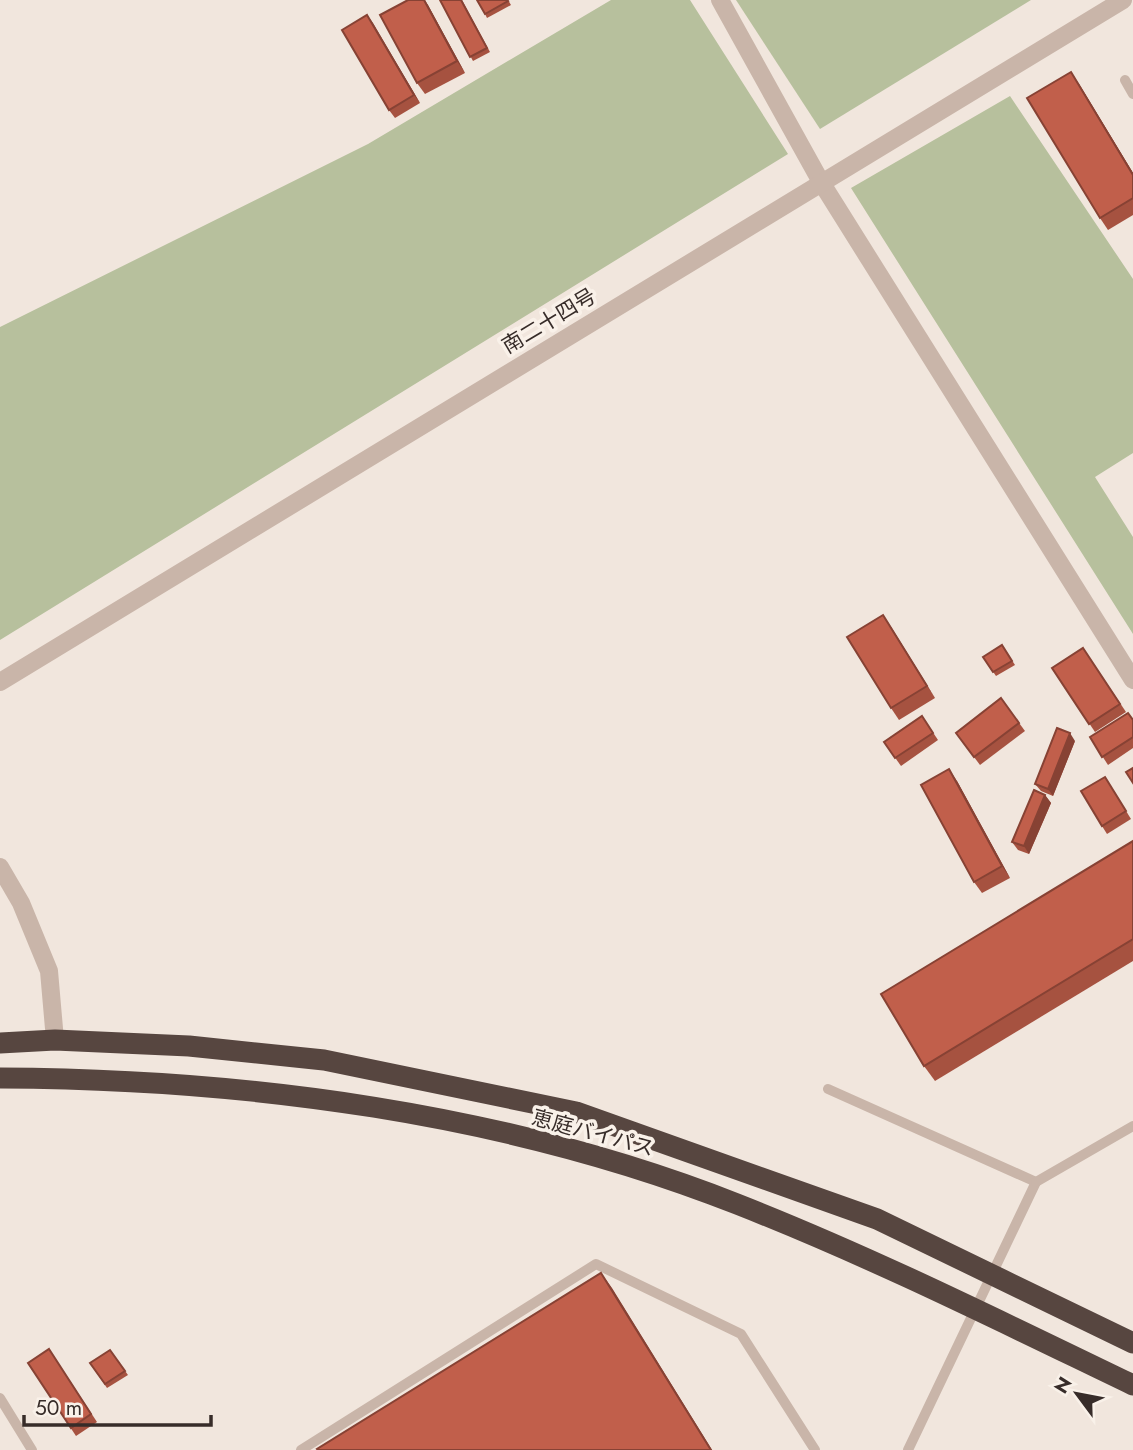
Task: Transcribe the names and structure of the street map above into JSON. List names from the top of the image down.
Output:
{
  "streets": {
    "highway": ["恵庭バイパス"],
    "street": ["南二十四号"]
  },
  "scale_bar": "50 m",
  "north": "top left"
}
